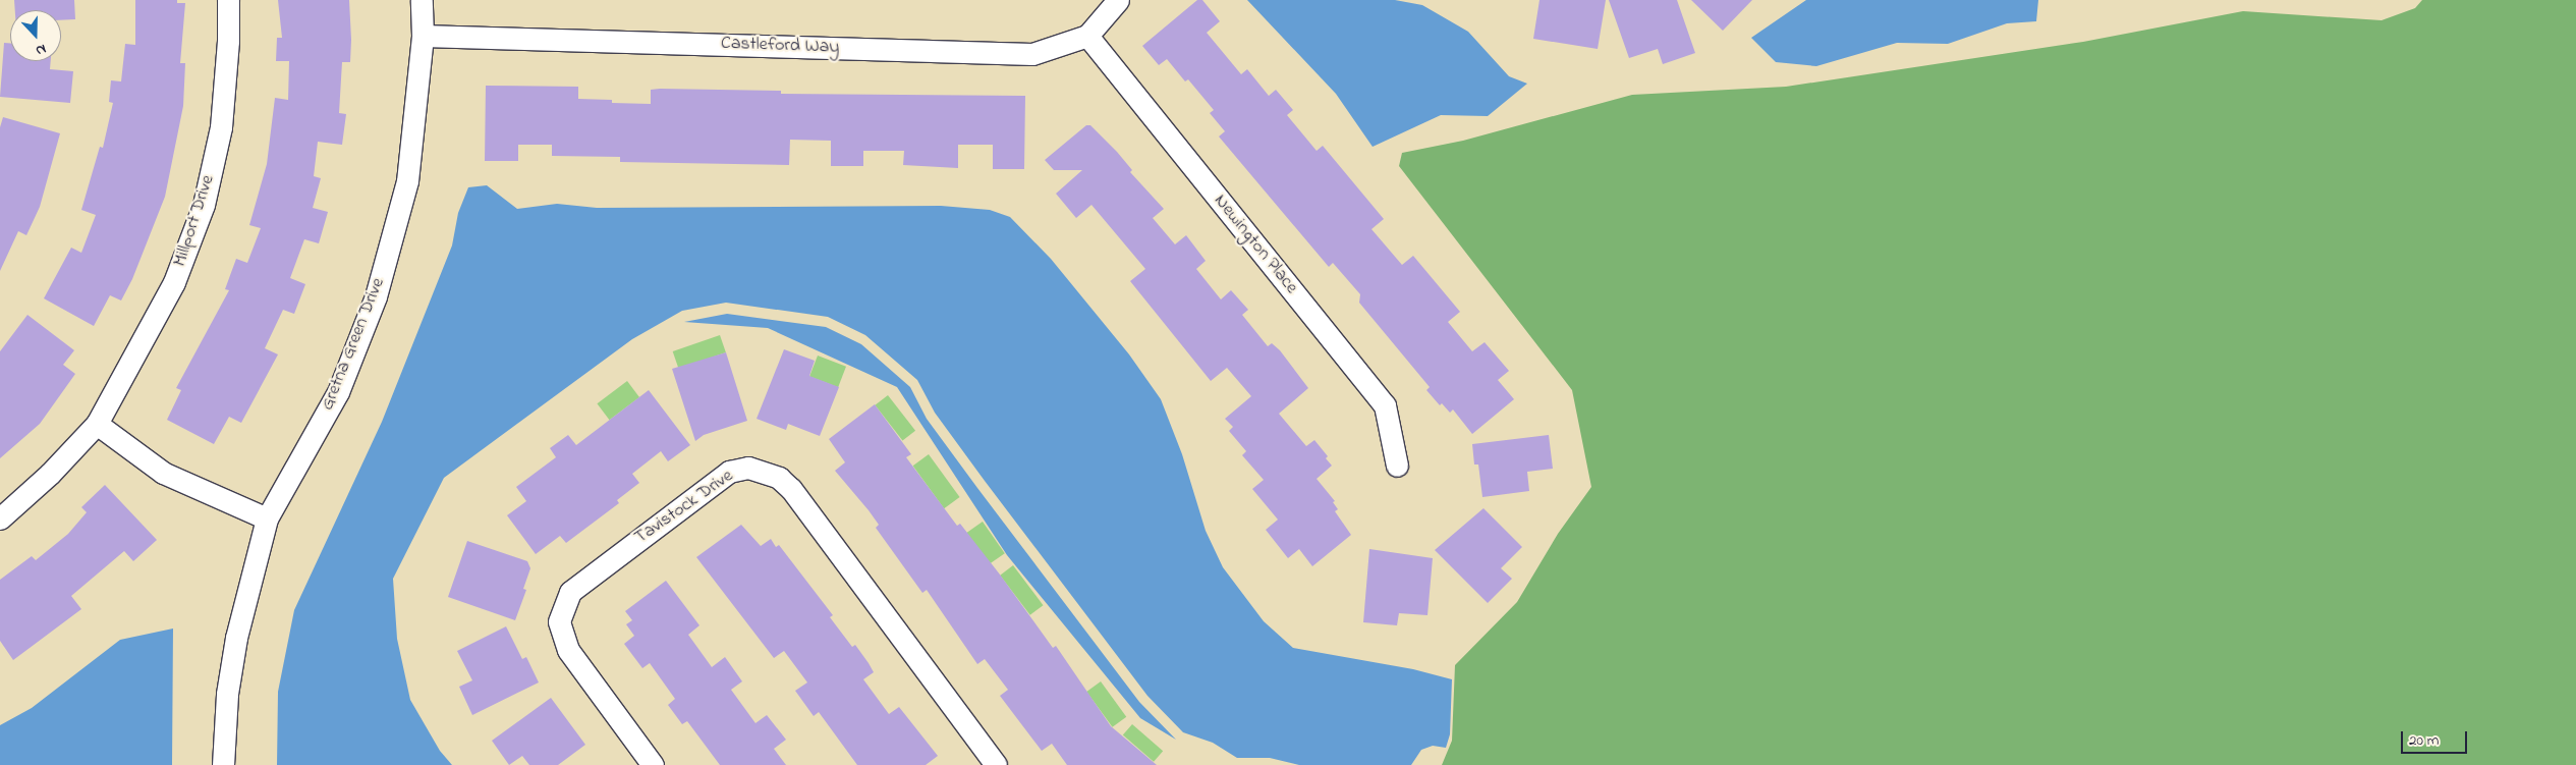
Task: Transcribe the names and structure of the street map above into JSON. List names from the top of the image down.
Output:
{
  "streets": {
    "street": [
      "Castleford Way",
      "Millport Drive",
      "Newington Place",
      "Gretna Green Drive",
      "Tavistock Drive"
    ]
  },
  "crossings": [
    ["Castleford Way", "Newington Place"],
    ["Castleford Way", "Gretna Green Drive"]
  ],
  "scale_bar": "20 m",
  "north": "bottom"
}
